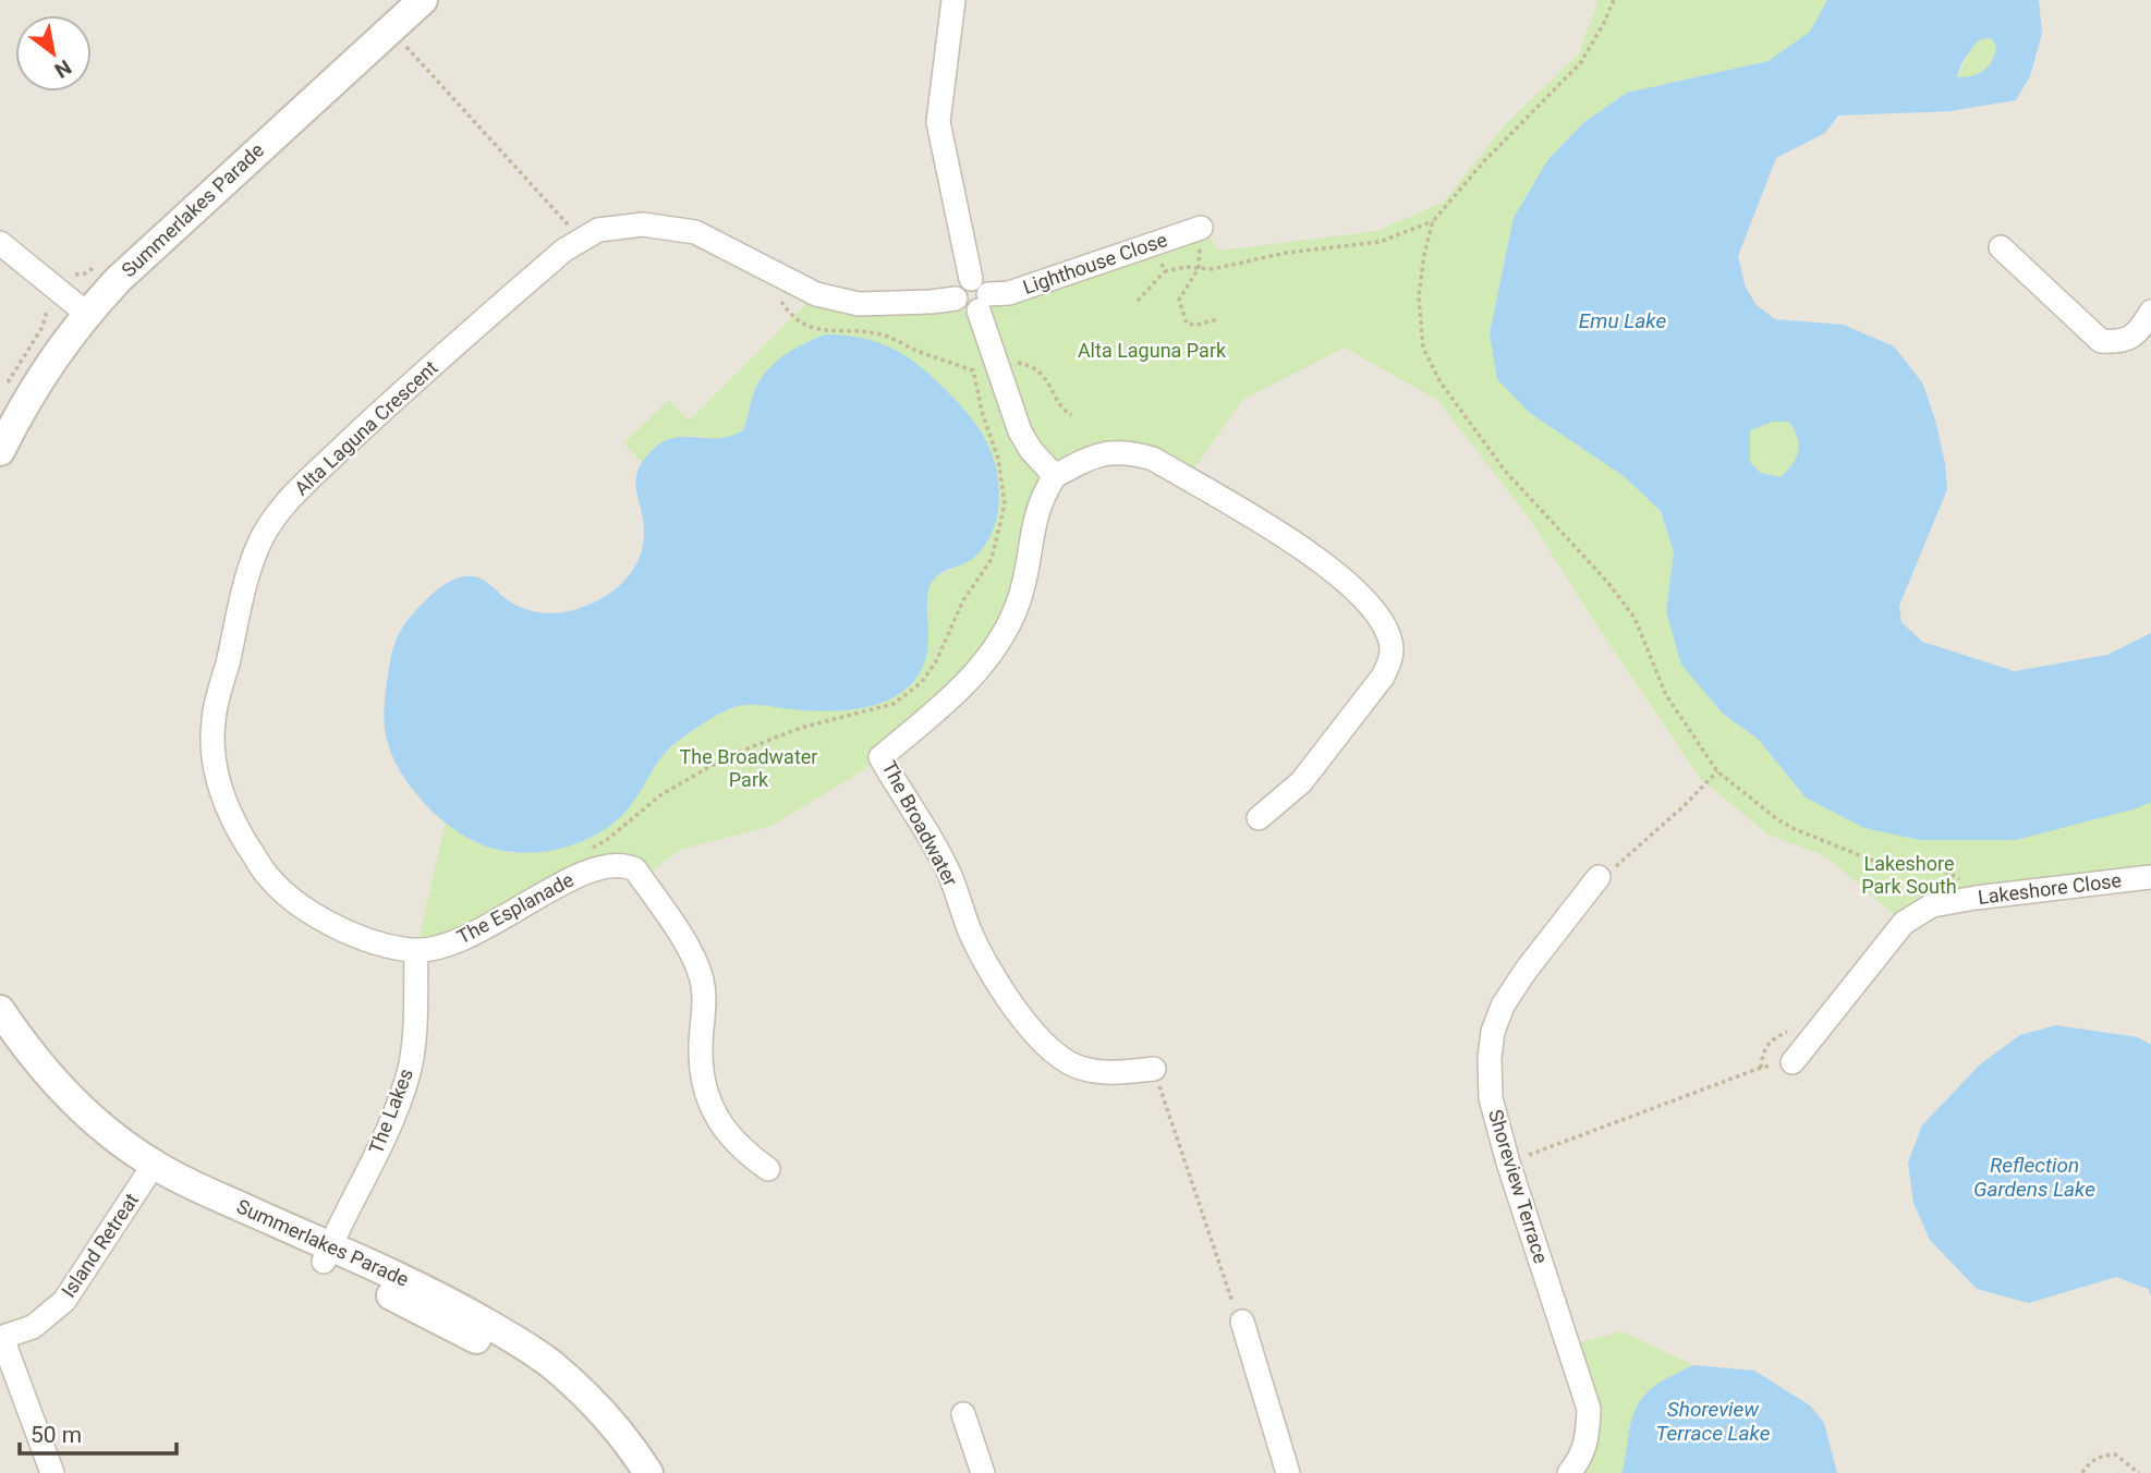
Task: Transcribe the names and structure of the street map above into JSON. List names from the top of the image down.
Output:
{
  "streets": {
    "street": [
      "Summerlakes Parade",
      "Lighthouse Close",
      "Alta Laguna Crescent",
      "The Broadwater",
      "Lakeshore Close",
      "The Esplanade",
      "The Lakes",
      "Shoreview Terrace",
      "Island Retreat"
    ]
  },
  "crossings": [
    ["Summerlakes Parade", "The Lakes"],
    ["Summerlakes Parade", "Island Retreat"],
    ["Lighthouse Close", "Alta Laguna Crescent"],
    ["Alta Laguna Crescent", "The Esplanade"],
    ["Alta Laguna Crescent", "The Lakes"],
    ["The Esplanade", "The Lakes"]
  ],
  "water": ["Emu Lake", "Reflection Gardens Lake", "Shoreview Terrace Lake"],
  "parks": ["Alta Laguna Park", "The Broadwater Park", "Lakeshore Park South"],
  "scale_bar": "50 m",
  "north": "bottom right"
}
